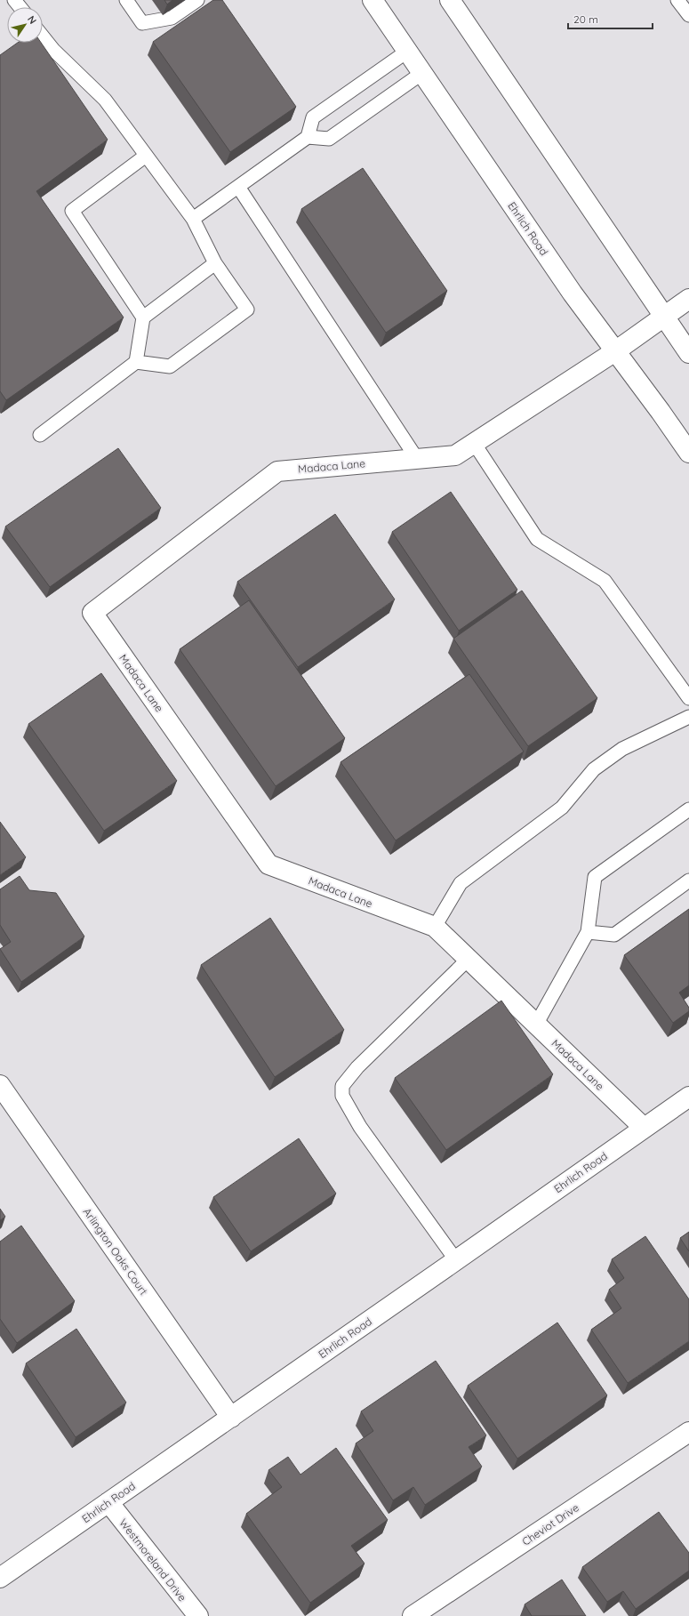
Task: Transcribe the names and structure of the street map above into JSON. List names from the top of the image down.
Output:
{
  "streets": {
    "street": [
      "Ehrlich Road",
      "Madaca Lane",
      "Arlington Oaks Court",
      "Cheviot Drive",
      "Westmoreland Drive"
    ]
  },
  "crossings": [
    ["Ehrlich Road", "Madaca Lane"],
    ["Ehrlich Road", "Arlington Oaks Court"],
    ["Ehrlich Road", "Westmoreland Drive"]
  ],
  "scale_bar": "20 m",
  "north": "top right"
}
